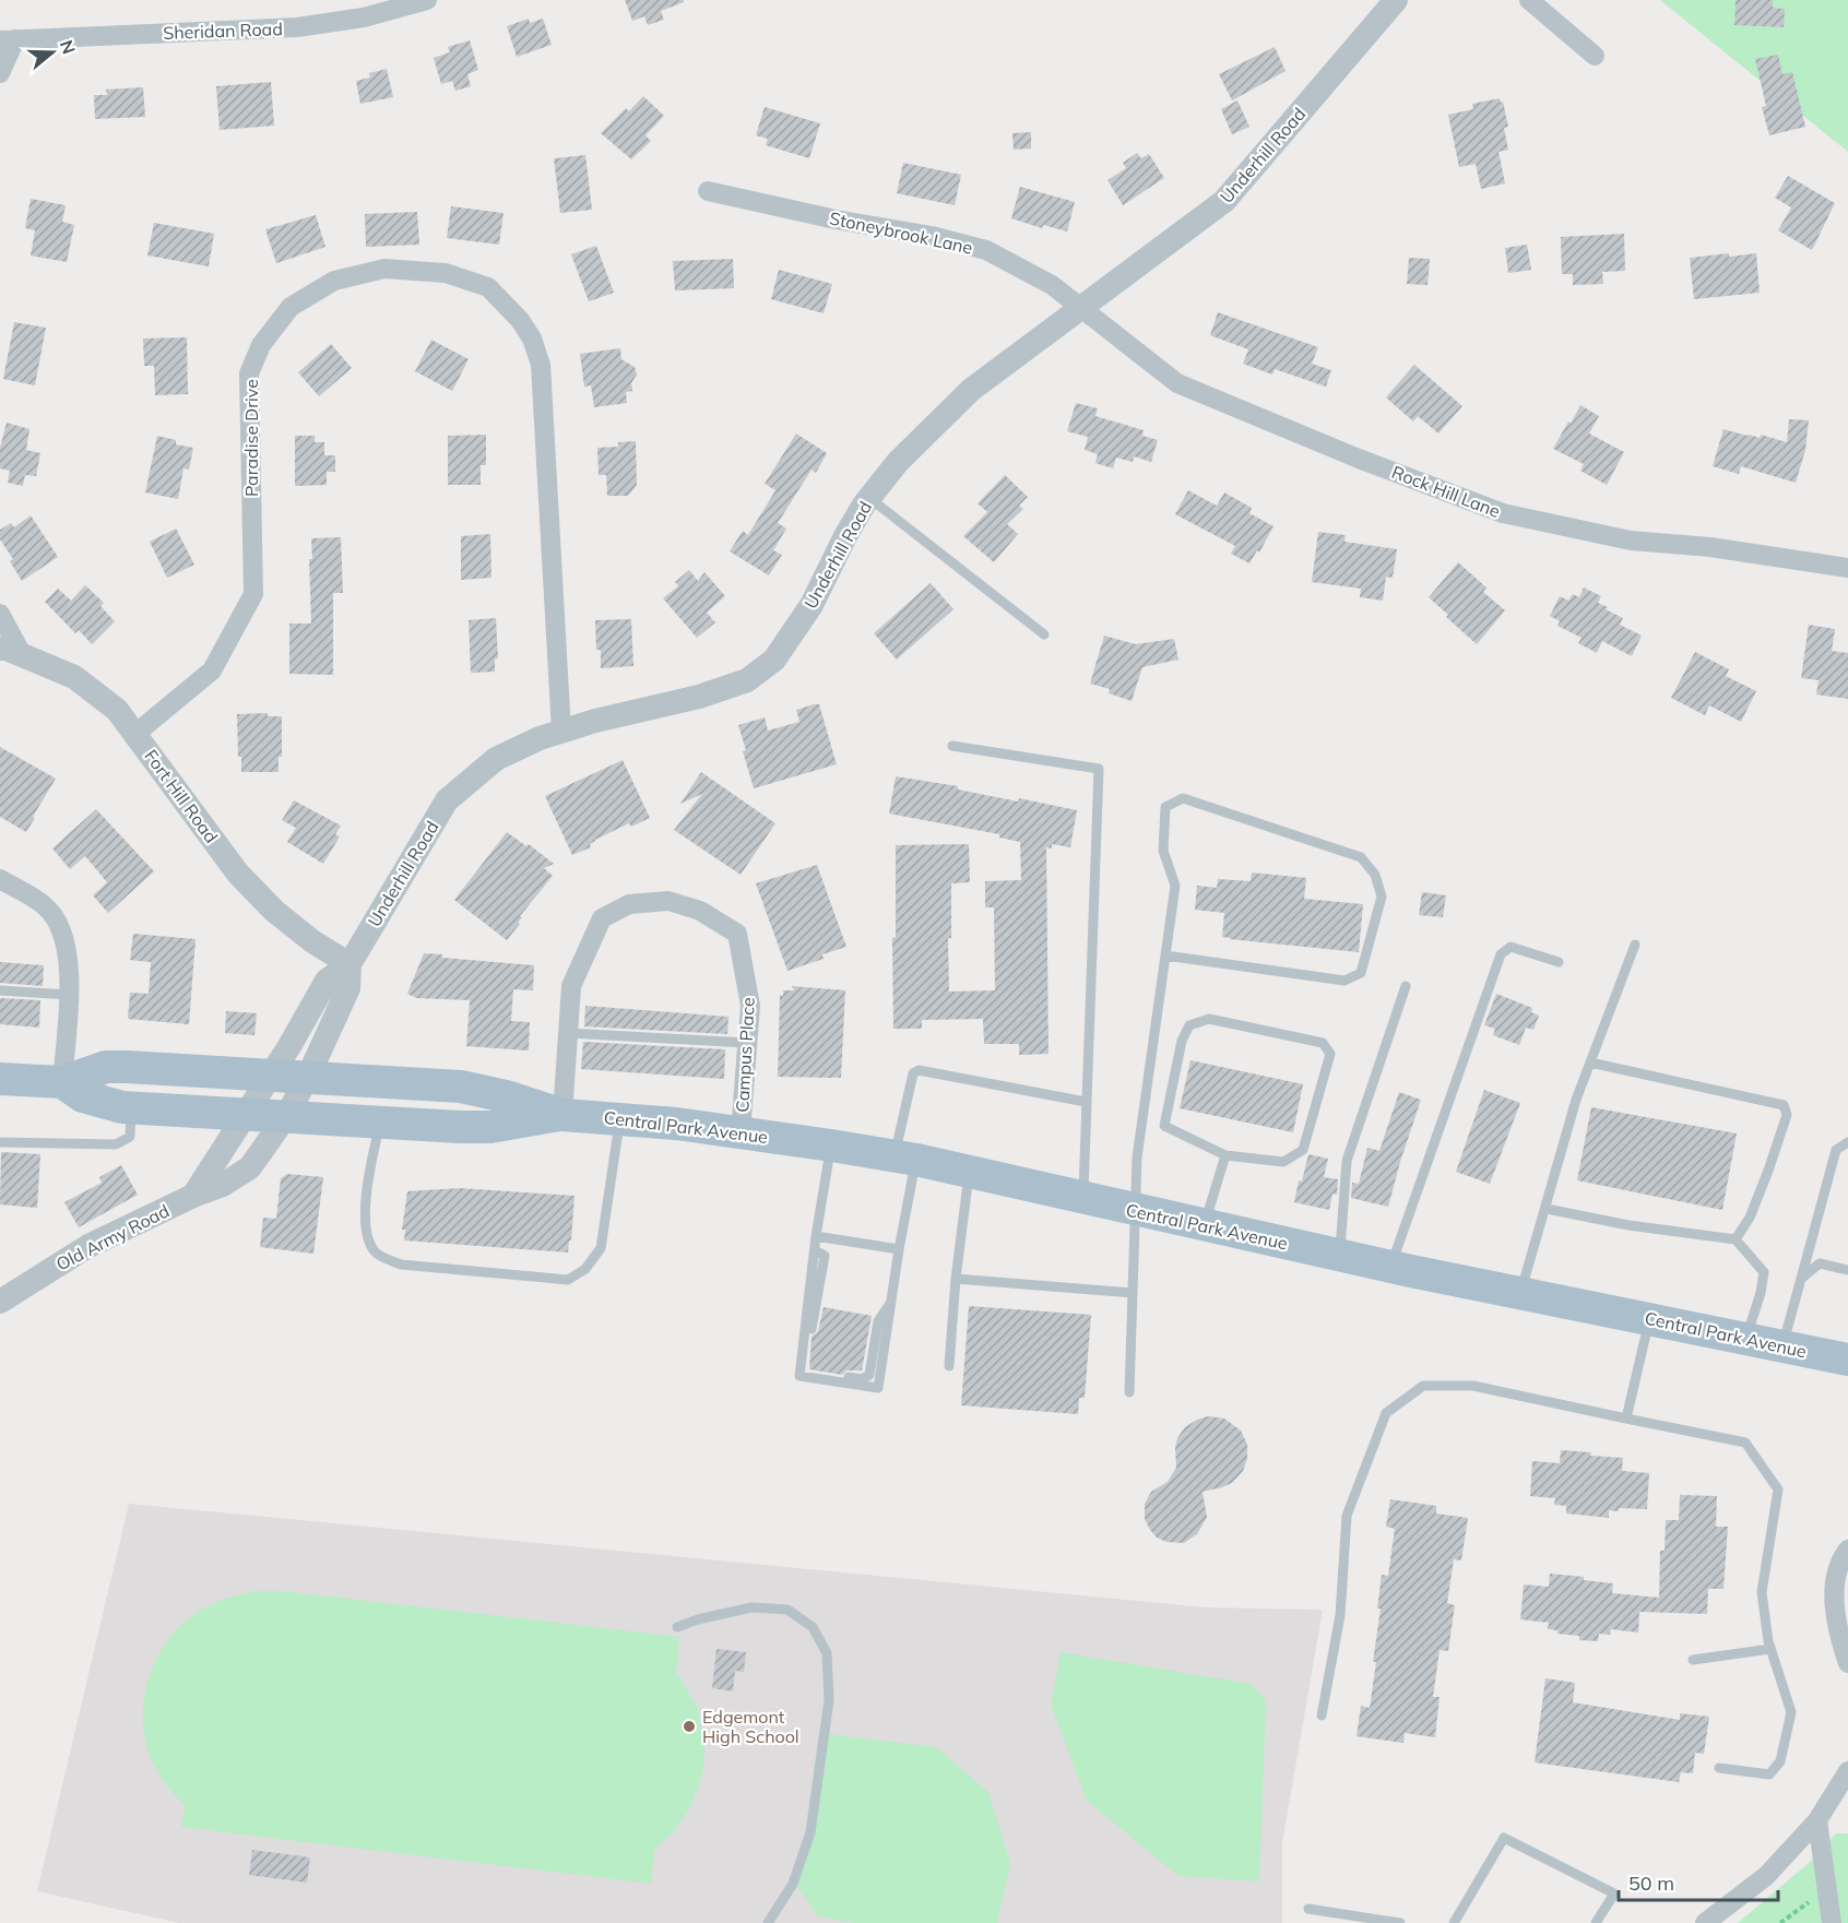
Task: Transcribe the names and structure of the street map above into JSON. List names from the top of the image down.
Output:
{
  "streets": {
    "main road": ["Central Park Avenue"],
    "street": [
      "Sheridan Road",
      "Underhill Road",
      "Stoneybrook Lane",
      "Paradise Drive",
      "Rock Hill Lane",
      "Fort Hill Road",
      "Campus Place",
      "Old Army Road"
    ]
  },
  "crossings": [
    ["Underhill Road", "Stoneybrook Lane"],
    ["Underhill Road", "Paradise Drive"],
    ["Underhill Road", "Rock Hill Lane"],
    ["Underhill Road", "Fort Hill Road"],
    ["Underhill Road", "Central Park Avenue"],
    ["Underhill Road", "Old Army Road"],
    ["Stoneybrook Lane", "Rock Hill Lane"],
    ["Paradise Drive", "Fort Hill Road"],
    ["Campus Place", "Central Park Avenue"],
    ["Central Park Avenue", "Old Army Road"]
  ],
  "places": ["Edgemont High School"],
  "scale_bar": "50 m",
  "north": "right"
}
